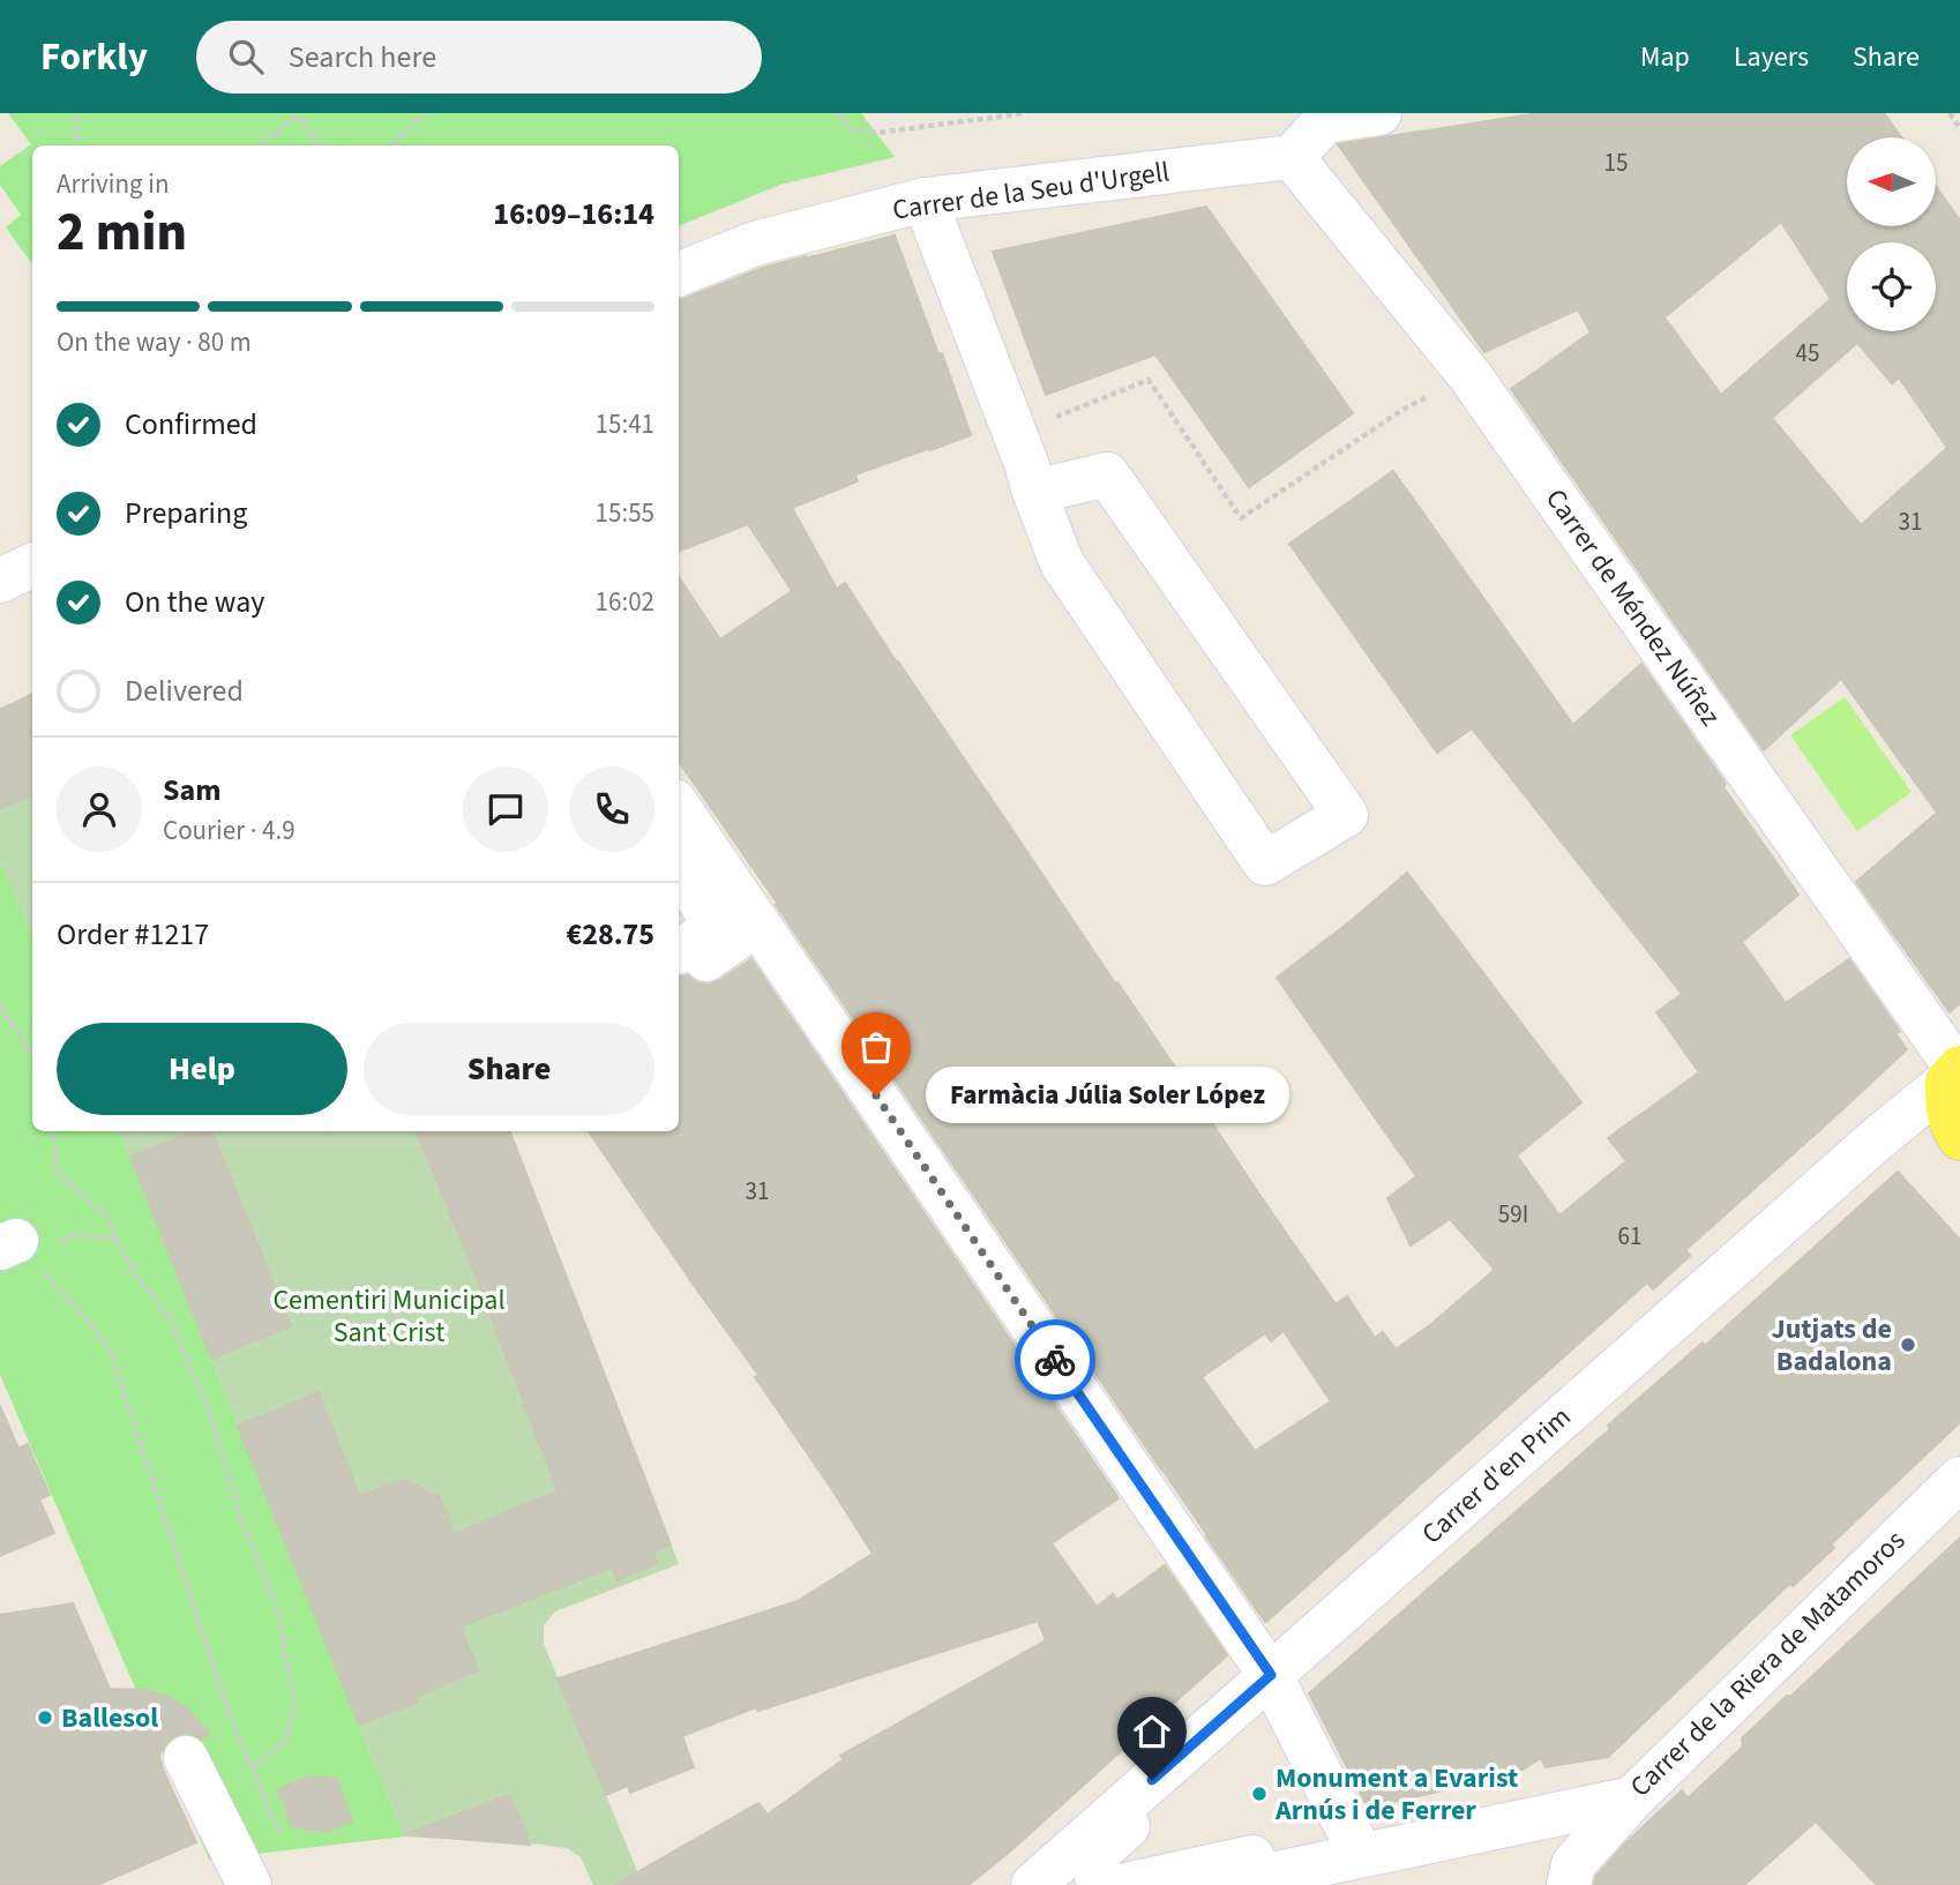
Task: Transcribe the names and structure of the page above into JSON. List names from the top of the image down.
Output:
{
  "streets": {
    "street": [
      "Carrer de la Seu d'Urgell",
      "Carrer de Méndez Núñez",
      "Carrer d'en Prim",
      "Carrer de la Riera de Matamoros"
    ]
  },
  "crossings": [
    ["Carrer de la Seu d'Urgell", "Carrer de Méndez Núñez"],
    ["Carrer de Méndez Núñez", "Carrer d'en Prim"]
  ],
  "parks": ["Cementiri Municipal Sant Crist"],
  "places": [
    "Farmàcia Júlia Soler López",
    "Jutjats de Badalona",
    "Ballesol",
    "Monument a Evarist Arnús i de Ferrer"
  ],
  "house_numbers": [
    "15",
    "45",
    "31",
    "31",
    "59I",
    "61"
  ],
  "north": "left",
  "page": {
    "header": "Forkly",
    "search": "Search here",
    "nav": ["Map", "Layers", "Share"],
    "heading": ["2 min", "Arriving in", "16:09–16:14"],
    "panel": [
      "Sam",
      "Courier · 4.9",
      "Order #1217",
      "€28.75"
    ],
    "bar": "On the way · 80 m",
    "list": [
      ["Confirmed", "15:41"],
      ["Preparing", "15:55"],
      ["On the way", "16:02"],
      "Delivered"
    ],
    "buttons": ["Help", "Share"],
    "bubble": "Farmàcia Júlia Soler López"
  }
}
